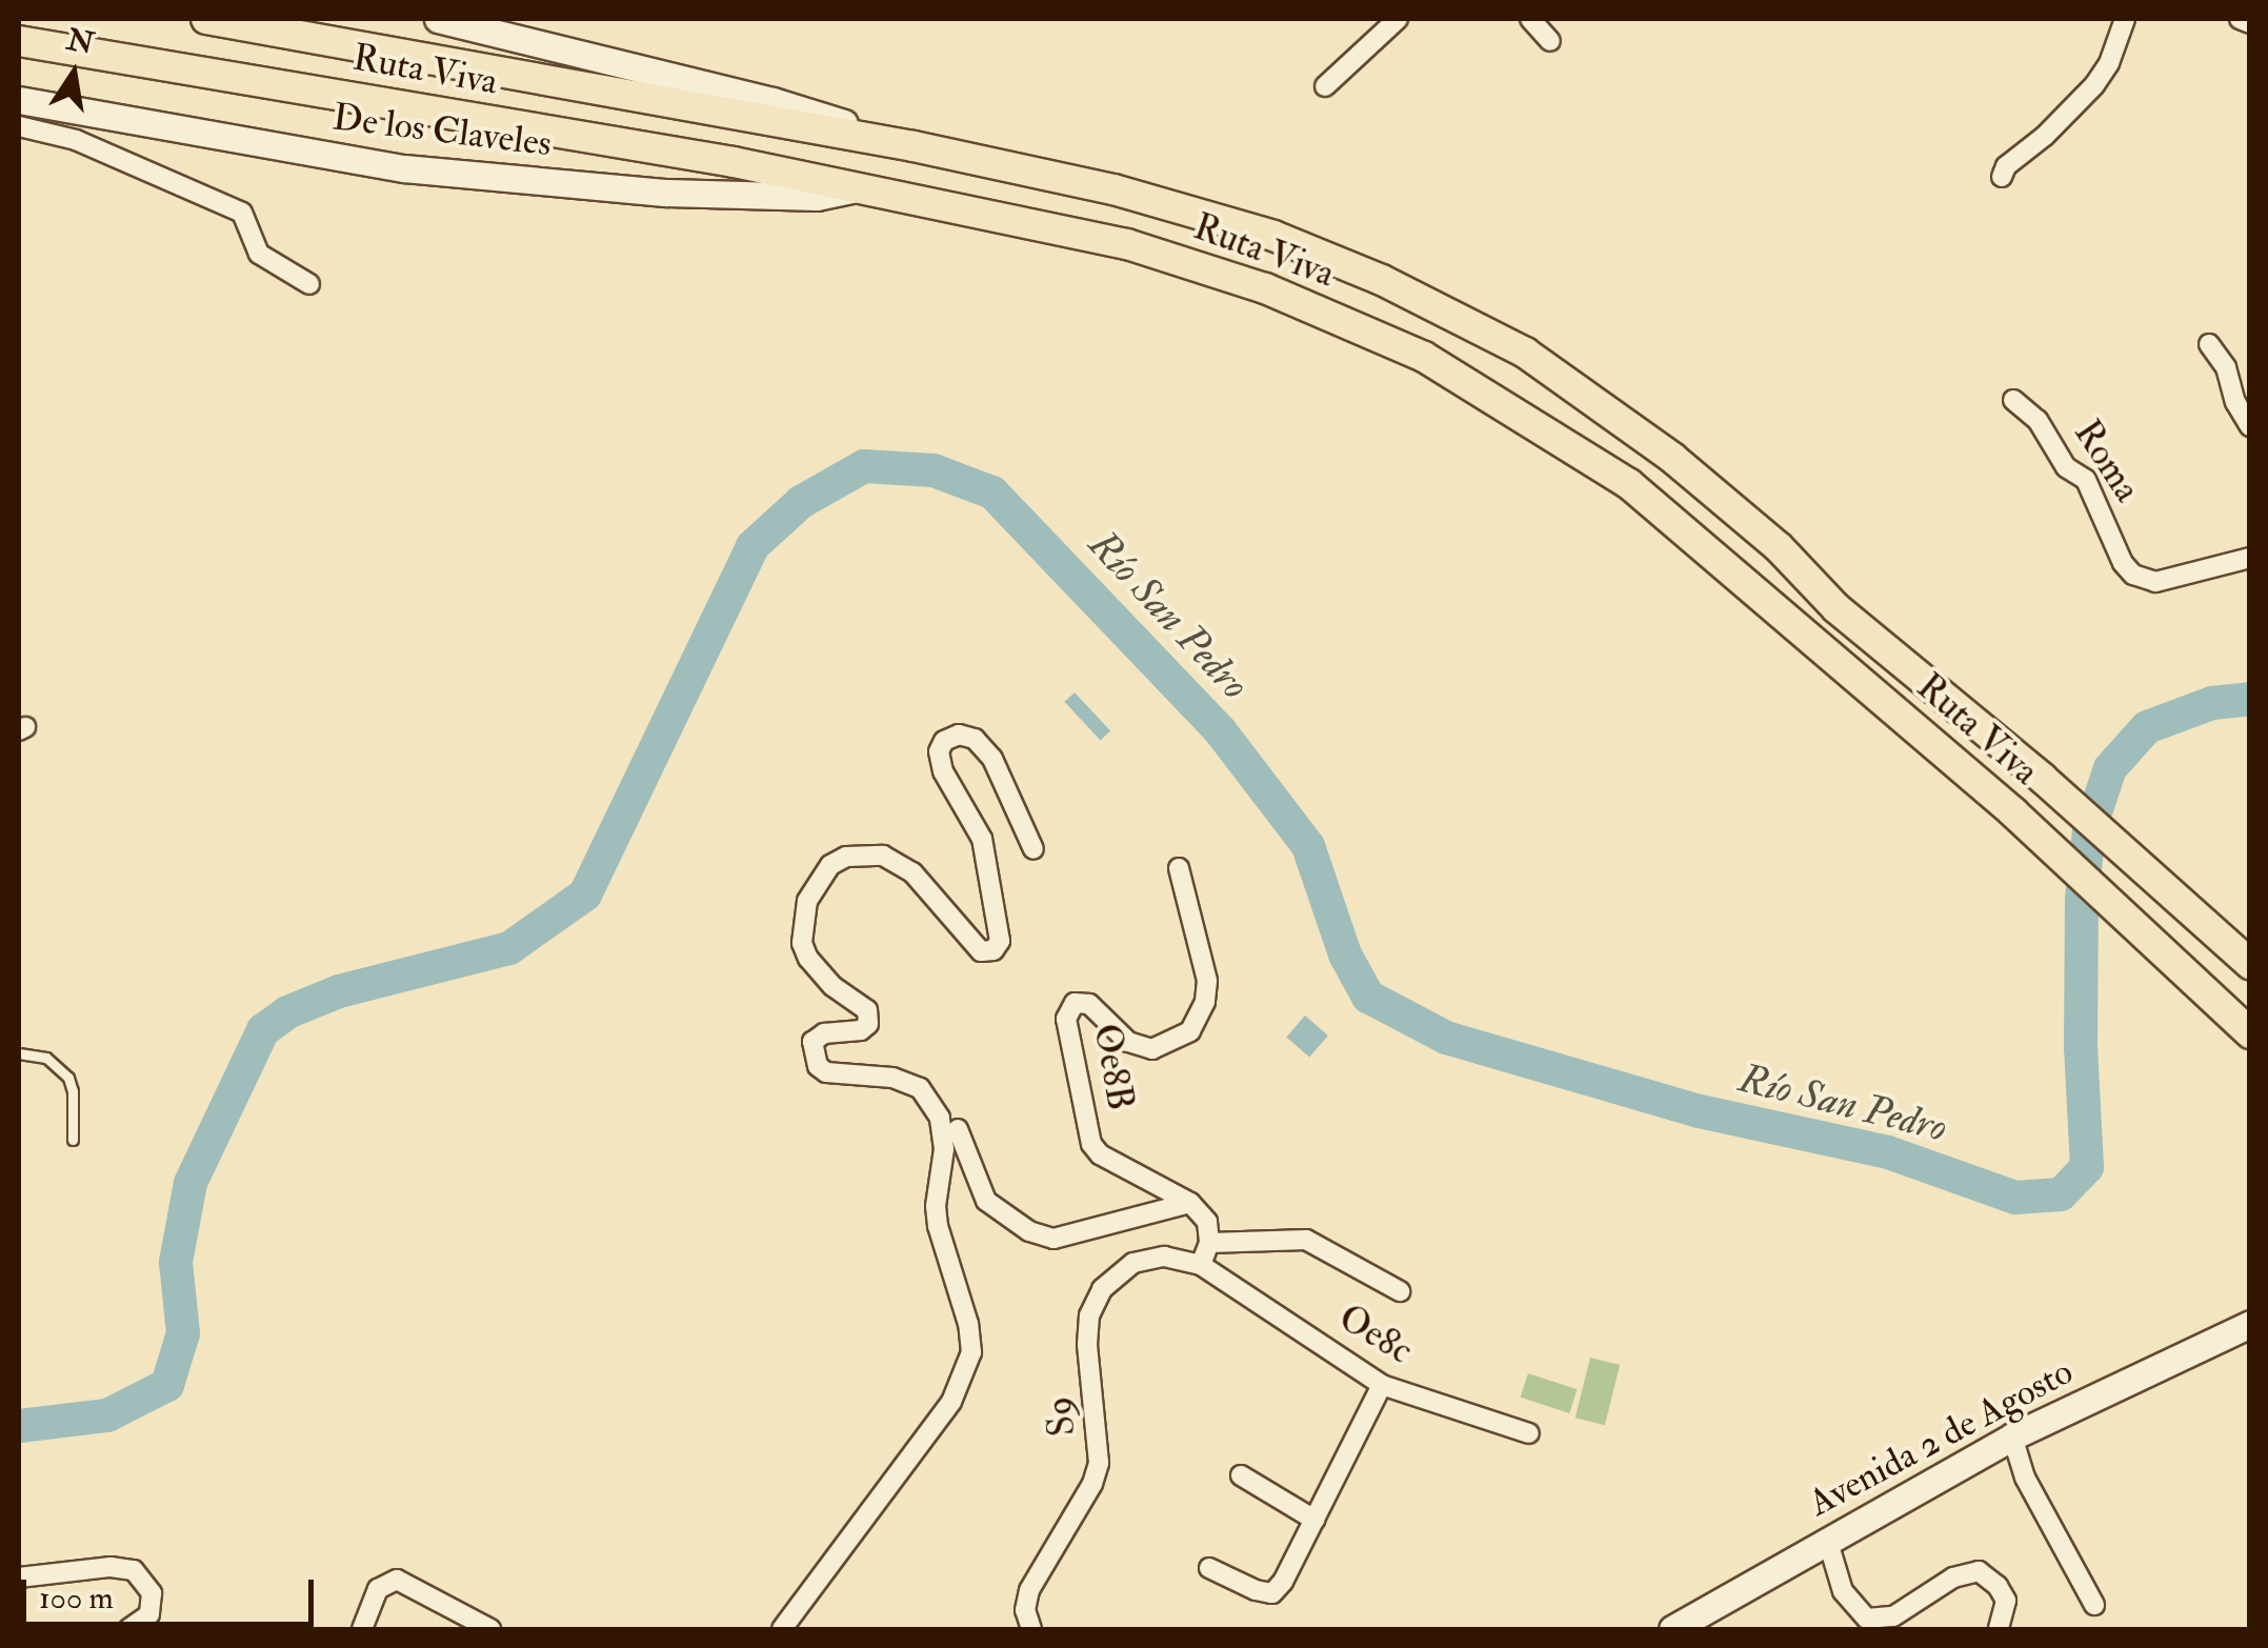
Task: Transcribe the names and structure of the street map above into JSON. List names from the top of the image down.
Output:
{
  "streets": {
    "highway": ["Ruta Viva"],
    "main road": ["De los Claveles", "Avenida 2 de Agosto"],
    "street": [
      "Roma",
      "Oe8B",
      "Oe8c",
      "S9"
    ]
  },
  "crossings": [
    ["Ruta Viva", "De los Claveles"],
    ["Oe8c", "S9"]
  ],
  "water": ["Río San Pedro"],
  "scale_bar": "100 m",
  "north": "top"
}
